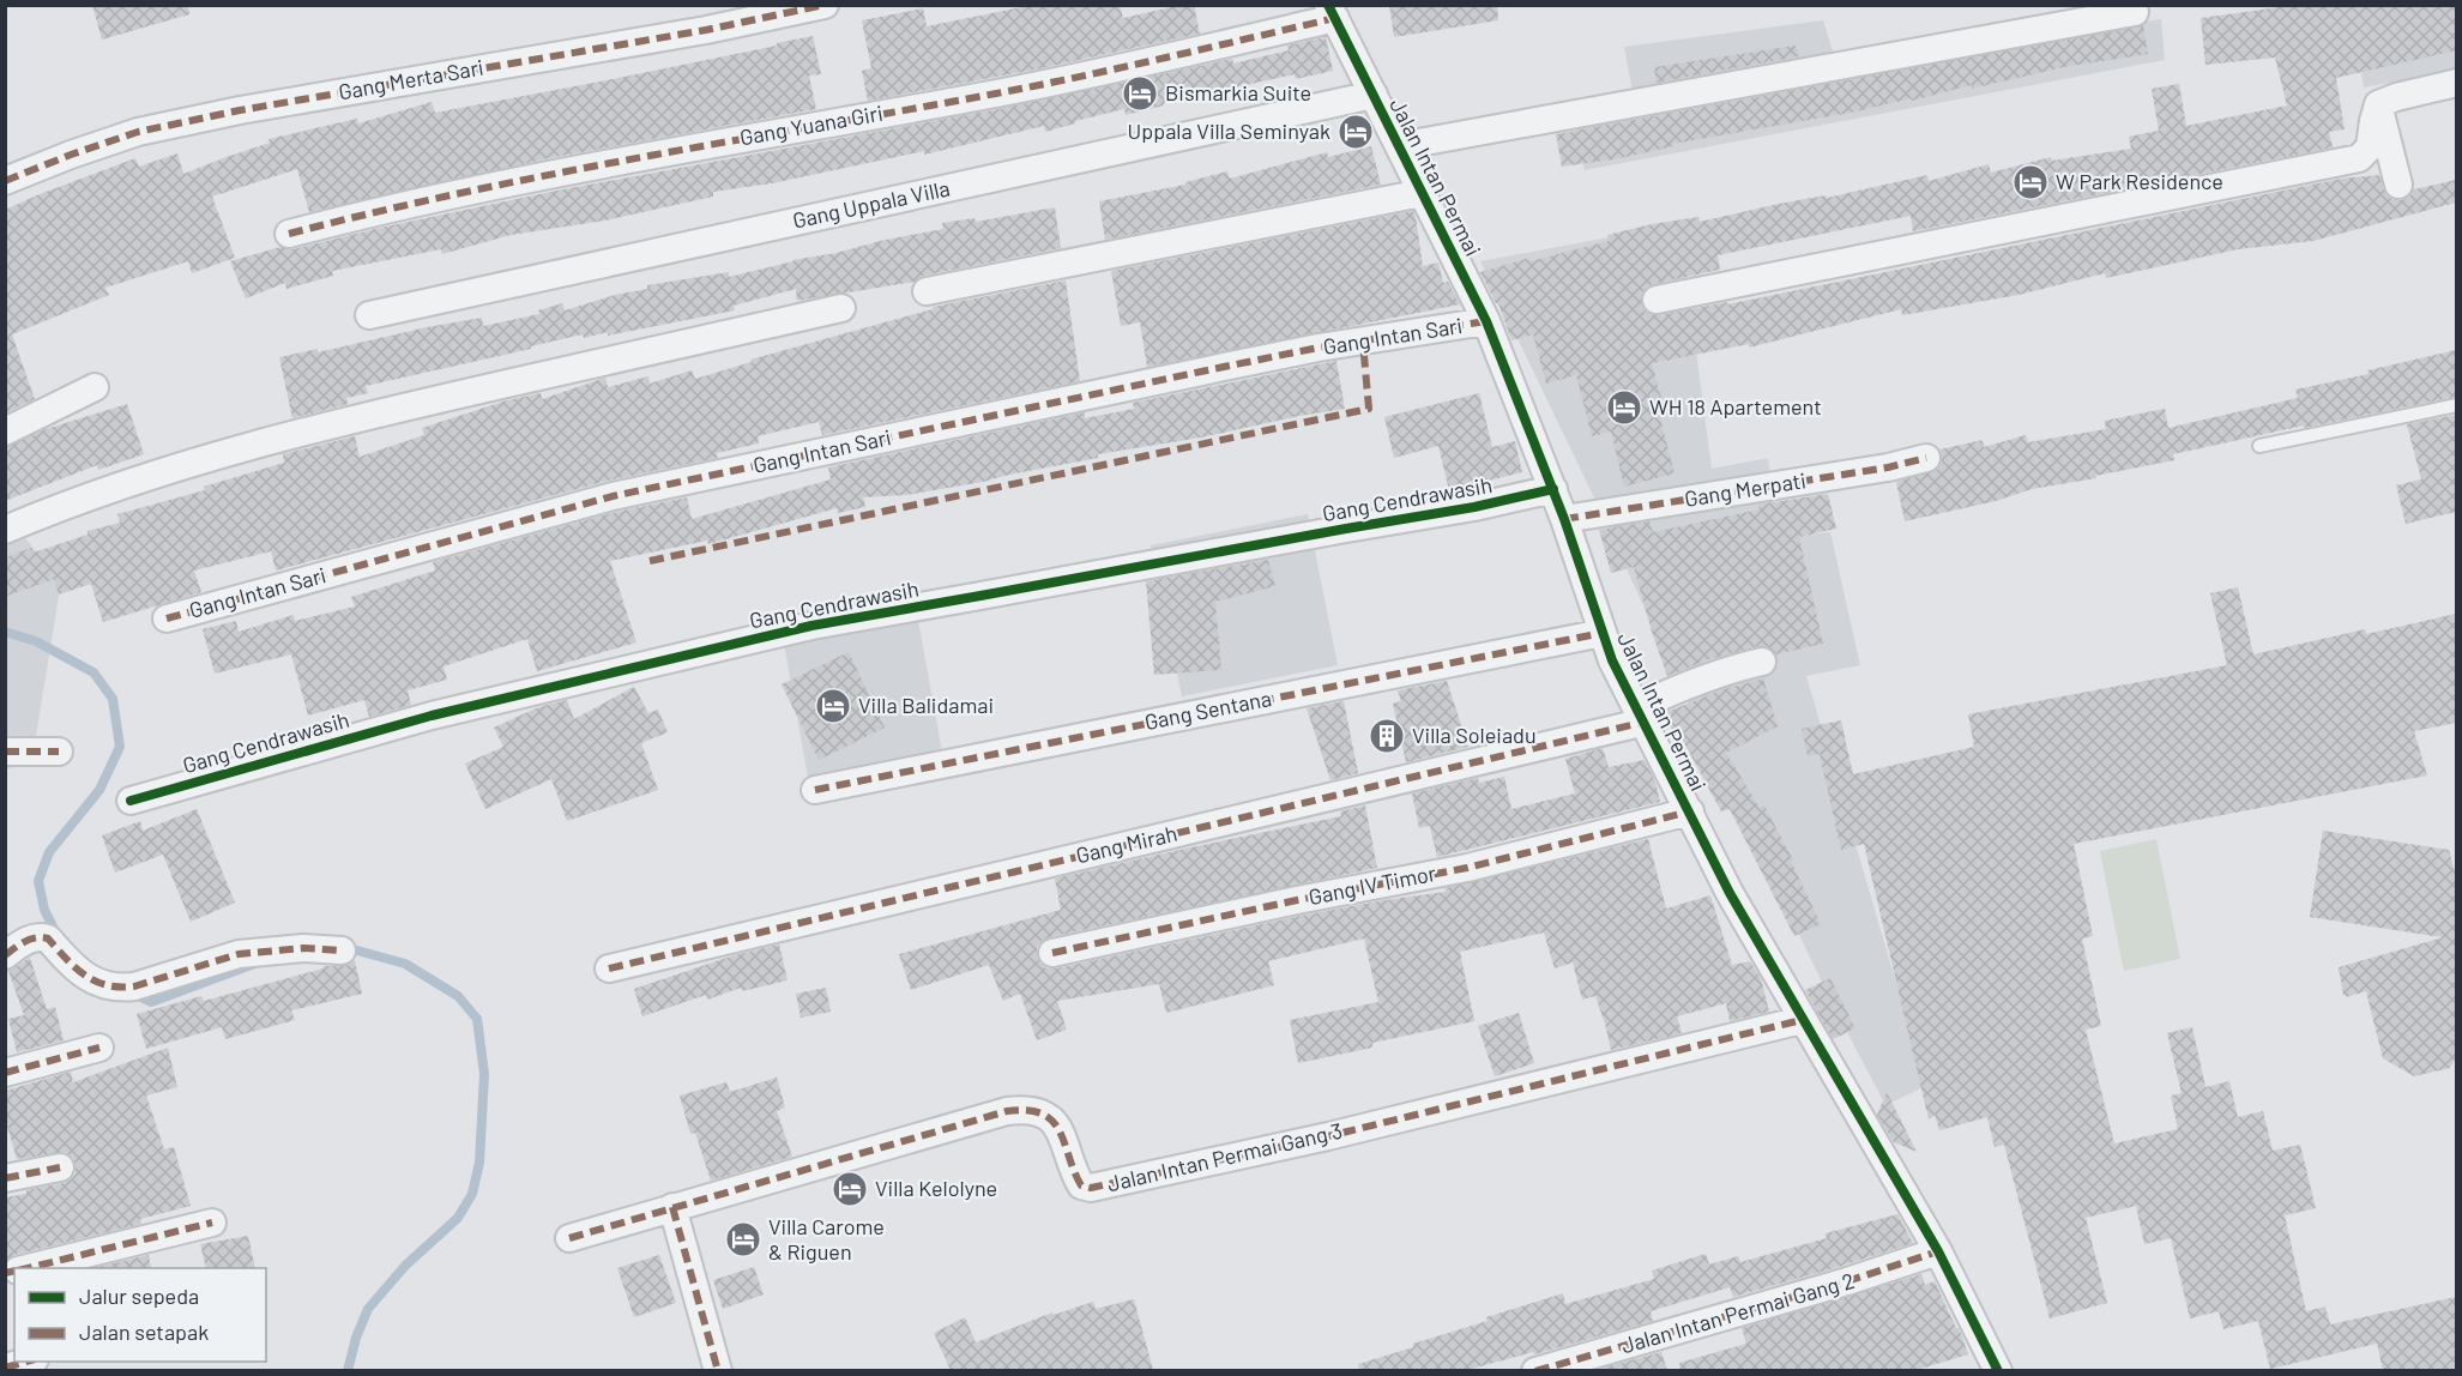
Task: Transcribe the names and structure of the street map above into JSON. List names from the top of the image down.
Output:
{
  "streets": {
    "street": [
      "Gang Merta Sari",
      "Gang Yuana Giri",
      "Jalan Intan Permai",
      "Gang Uppala Villa",
      "Gang Intan Sari",
      "Gang Merpati",
      "Gang Cendrawasih",
      "Gang Sentana",
      "Gang Mirah",
      "Gang IV Timor",
      "Jalan Intan Permai Gang 3",
      "Jalan Intan Permai Gang 2"
    ]
  },
  "crossings": [
    ["Gang Yuana Giri", "Jalan Intan Permai"],
    ["Jalan Intan Permai", "Gang Uppala Villa"],
    ["Jalan Intan Permai", "Gang Intan Sari"],
    ["Jalan Intan Permai", "Gang Merpati"],
    ["Jalan Intan Permai", "Gang Cendrawasih"],
    ["Jalan Intan Permai", "Gang Sentana"],
    ["Jalan Intan Permai", "Gang Mirah"],
    ["Jalan Intan Permai", "Gang IV Timor"],
    ["Jalan Intan Permai", "Jalan Intan Permai Gang 3"],
    ["Jalan Intan Permai", "Jalan Intan Permai Gang 2"]
  ],
  "places": {
    "hotel": [
      "Bismarkia Suite",
      "Uppala Villa Seminyak",
      "W Park Residence",
      "WH 18 Apartement",
      "Villa Balidamai",
      "Villa Kelolyne",
      "Villa Carome & Riguen"
    ],
    "building": ["Villa Soleiadu"]
  },
  "legend": ["Jalur sepeda", "Jalan setapak"]
}
